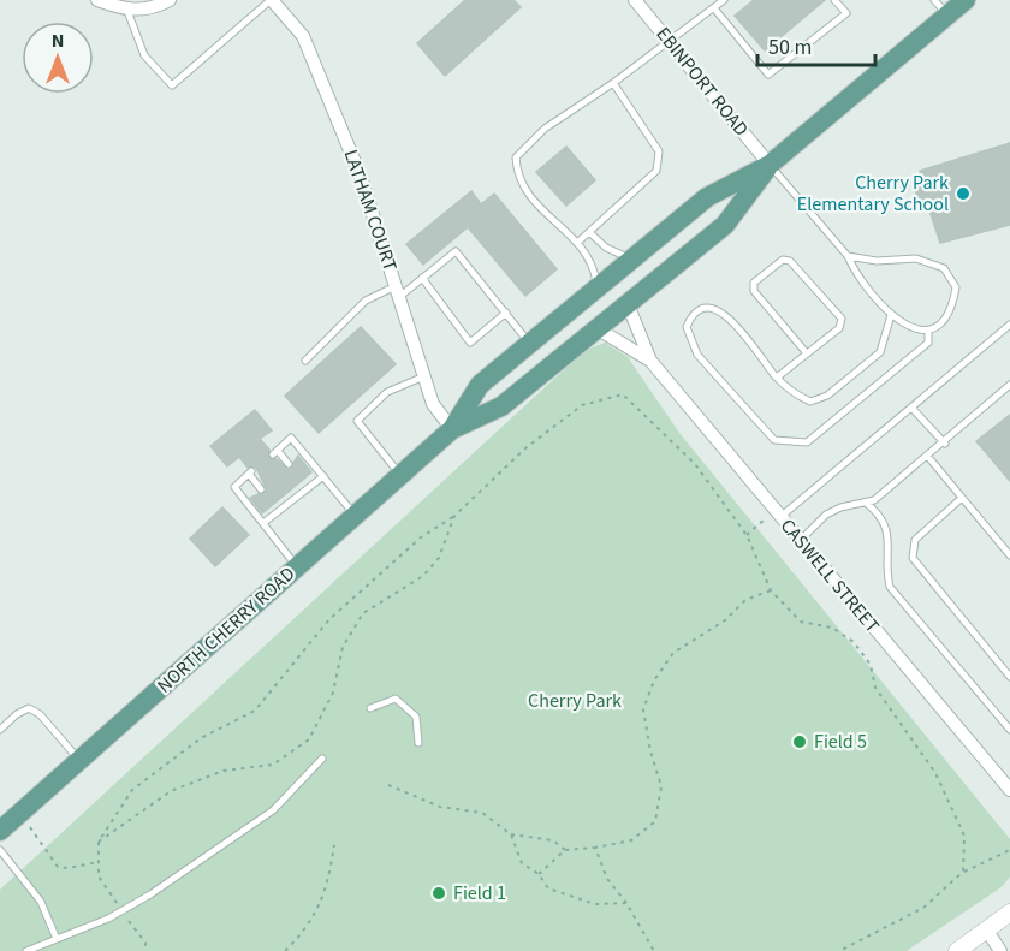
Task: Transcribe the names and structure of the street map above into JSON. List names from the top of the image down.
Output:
{
  "streets": {
    "main road": ["NORTH CHERRY ROAD"],
    "street": ["EBINPORT ROAD", "LATHAM COURT", "CASWELL STREET"]
  },
  "crossings": [
    ["EBINPORT ROAD", "NORTH CHERRY ROAD"],
    ["LATHAM COURT", "NORTH CHERRY ROAD"],
    ["CASWELL STREET", "NORTH CHERRY ROAD"]
  ],
  "parks": ["Cherry Park"],
  "places": ["Cherry Park Elementary School", "Field 5", "Field 1"],
  "scale_bar": "50 m",
  "north": "top"
}
